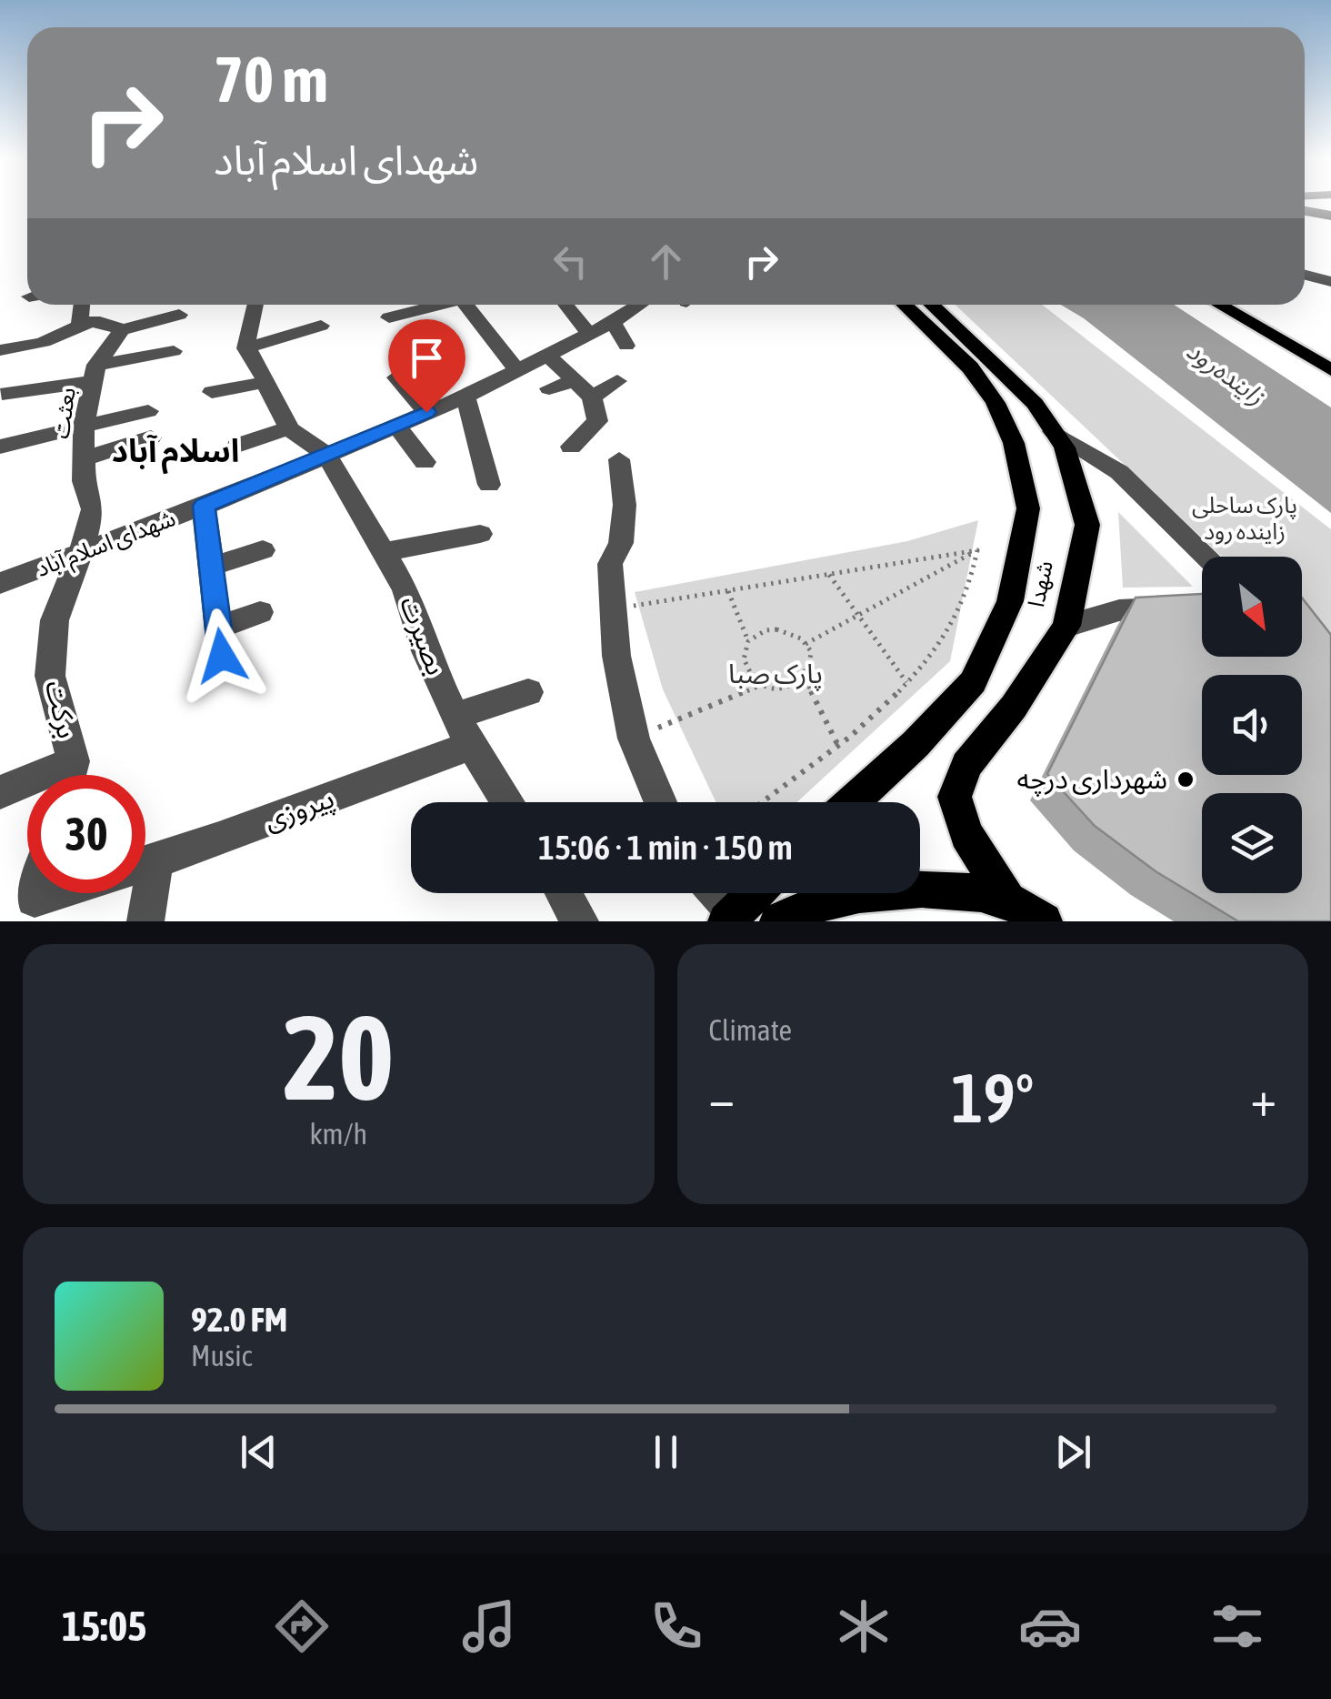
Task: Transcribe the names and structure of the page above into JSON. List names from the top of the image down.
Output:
{
  "streets": {
    "main road": ["شهدا"],
    "street": [
      "بعثت",
      "شهدای اسلام آباد",
      "بصیرت",
      "برکت",
      "پیروزی"
    ]
  },
  "crossings": [
    ["بعثت", "شهدای اسلام آباد"],
    ["بعثت", "برکت"],
    ["شهدای اسلام آباد", "بصیرت"],
    ["شهدای اسلام آباد", "برکت"],
    ["بصیرت", "پیروزی"]
  ],
  "districts": ["اسلام آباد"],
  "water": ["زاینده‌رود"],
  "parks": ["پارک ساحلی زاینده رود", "پارک صبا"],
  "places": ["شهرداری درچه"],
  "north": "bottom right",
  "page": {
    "turn": ["70 m", "شهدای اسلام آباد"],
    "limit": "30",
    "trip": "15:06 · 1 min · 150 m",
    "tile": [
      ["20", "km/h"],
      "Climate"
    ],
    "heat": ["−", "19°", "+"],
    "song": ["92.0 FM", "Music"],
    "tabs": "15:05"
  }
}
